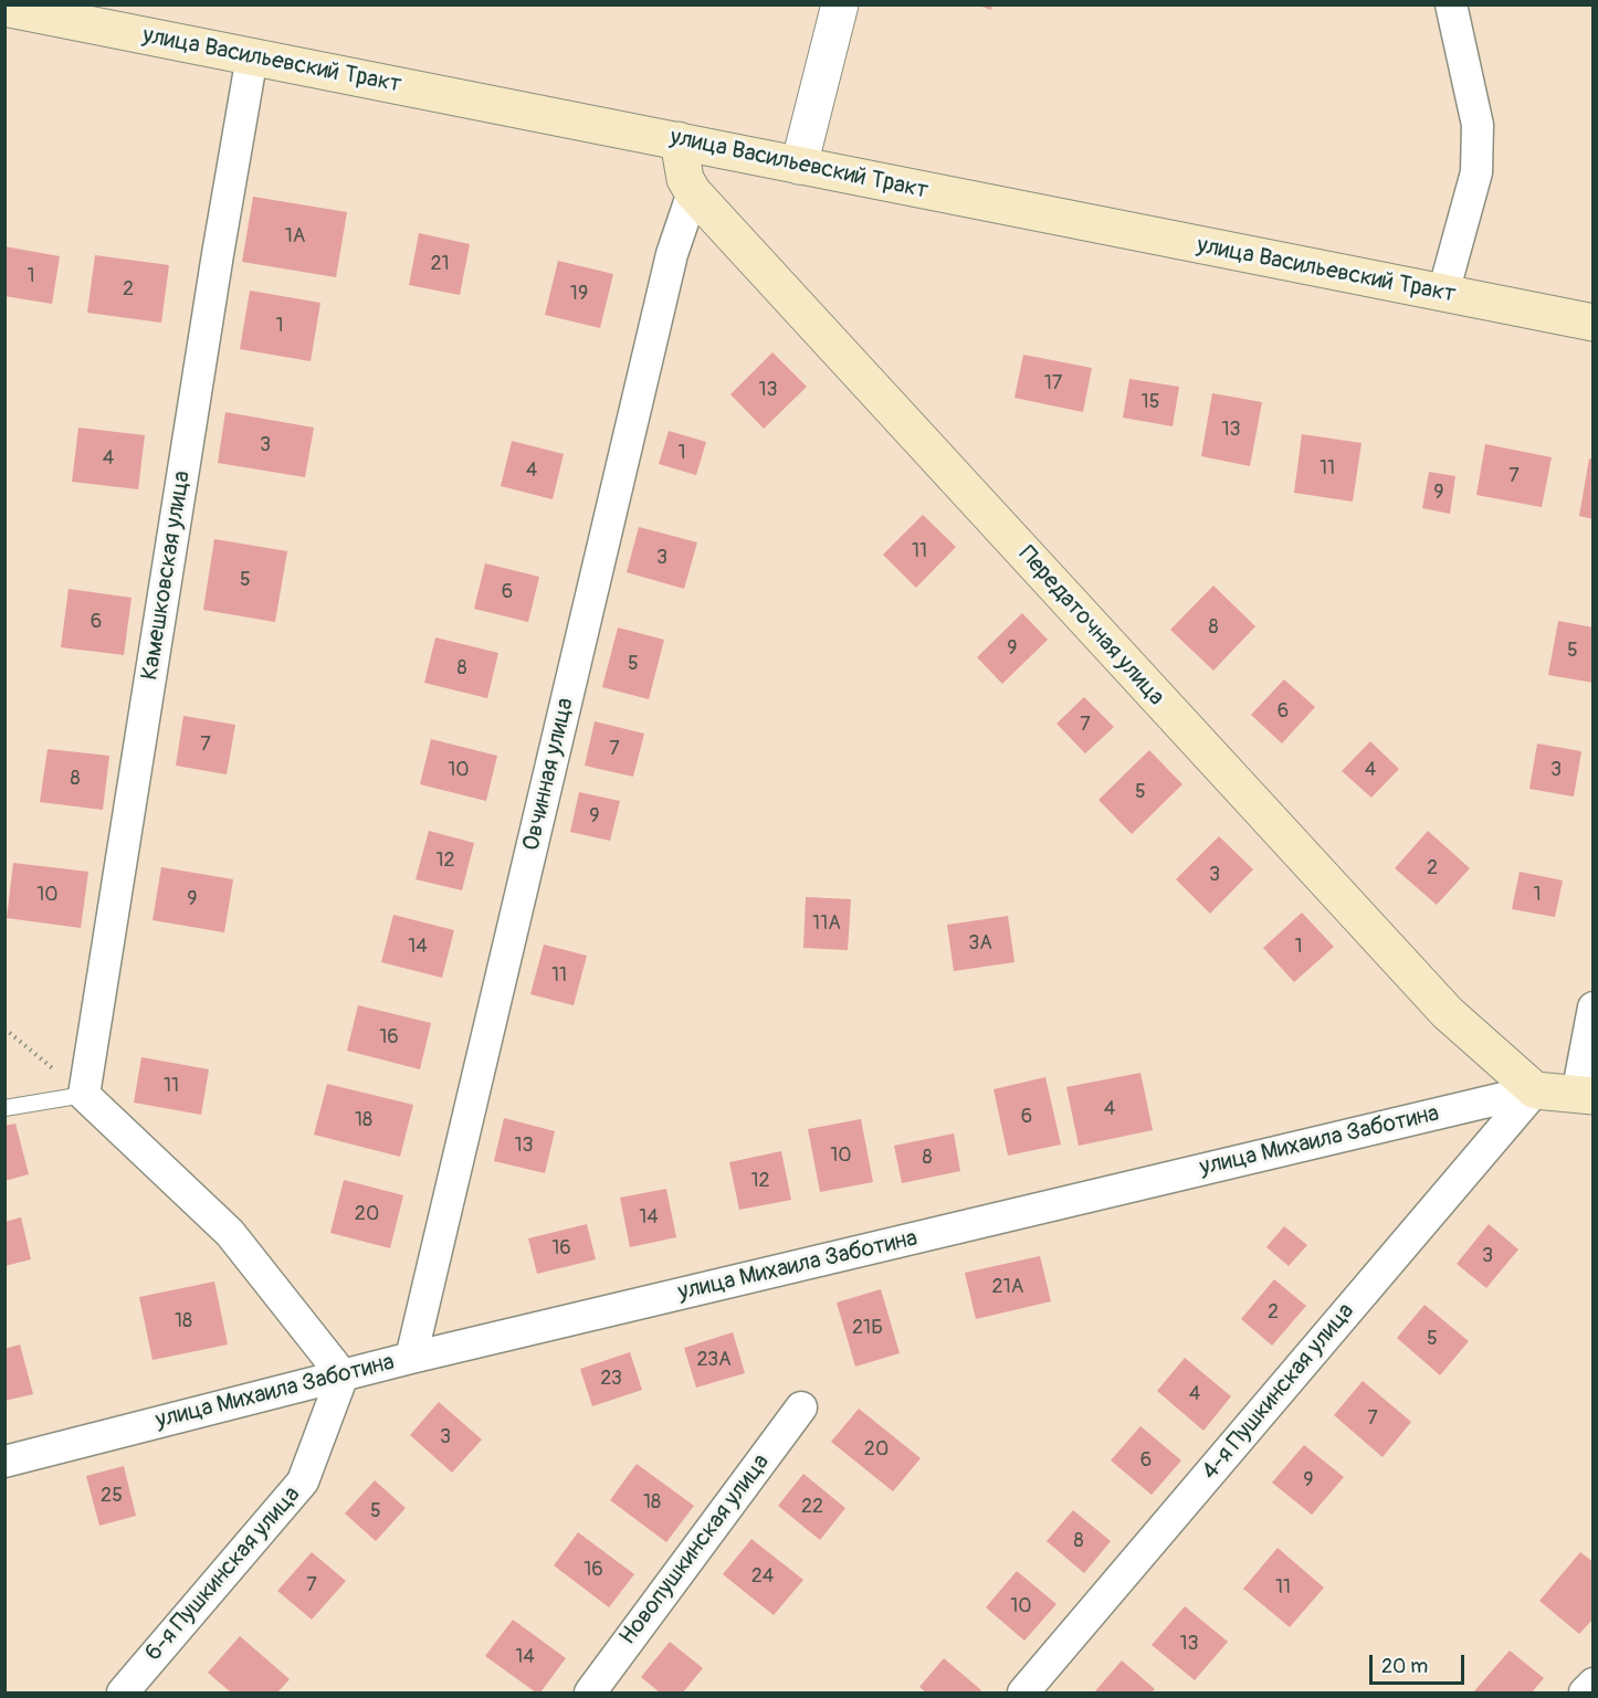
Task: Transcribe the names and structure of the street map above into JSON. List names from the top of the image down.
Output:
{
  "streets": {
    "main road": ["улица Васильевский Тракт", "Передаточная улица", "улица Михаила Заботина"],
    "street": [
      "Камешковская улица",
      "Овчинная улица",
      "4-я Пушкинская улица",
      "Новопушкинская улица",
      "6-я Пушкинская улица"
    ]
  },
  "crossings": [
    ["улица Васильевский Тракт", "Камешковская улица"],
    ["улица Васильевский Тракт", "Передаточная улица"],
    ["Передаточная улица", "Овчинная улица"],
    ["Передаточная улица", "улица Михаила Заботина"],
    ["Передаточная улица", "4-я Пушкинская улица"],
    ["Овчинная улица", "улица Михаила Заботина"],
    ["улица Михаила Заботина", "4-я Пушкинская улица"],
    ["улица Михаила Заботина", "6-я Пушкинская улица"]
  ],
  "house_numbers": [
    "1А",
    "21",
    "1",
    "2",
    "19",
    "1",
    "17",
    "13",
    "15",
    "13",
    "3",
    "1",
    "4",
    "11",
    "4",
    "7",
    "9",
    "11",
    "3",
    "5",
    "6",
    "6",
    "8",
    "9",
    "5",
    "5",
    "8",
    "6",
    "7",
    "7",
    "7",
    "10",
    "4",
    "3",
    "8",
    "5",
    "9",
    "12",
    "2",
    "3",
    "10",
    "1",
    "9",
    "11А",
    "3А",
    "14",
    "1",
    "11",
    "16",
    "11",
    "4",
    "6",
    "18",
    "13",
    "10",
    "8",
    "12",
    "20",
    "14",
    "16",
    "3",
    "21А",
    "2",
    "18",
    "21Б",
    "5",
    "23А",
    "23",
    "4",
    "7",
    "3",
    "20",
    "6",
    "9",
    "25",
    "18",
    "22",
    "5",
    "8",
    "16",
    "24",
    "7",
    "11",
    "10",
    "13",
    "14"
  ],
  "scale_bar": "20 m"
}
